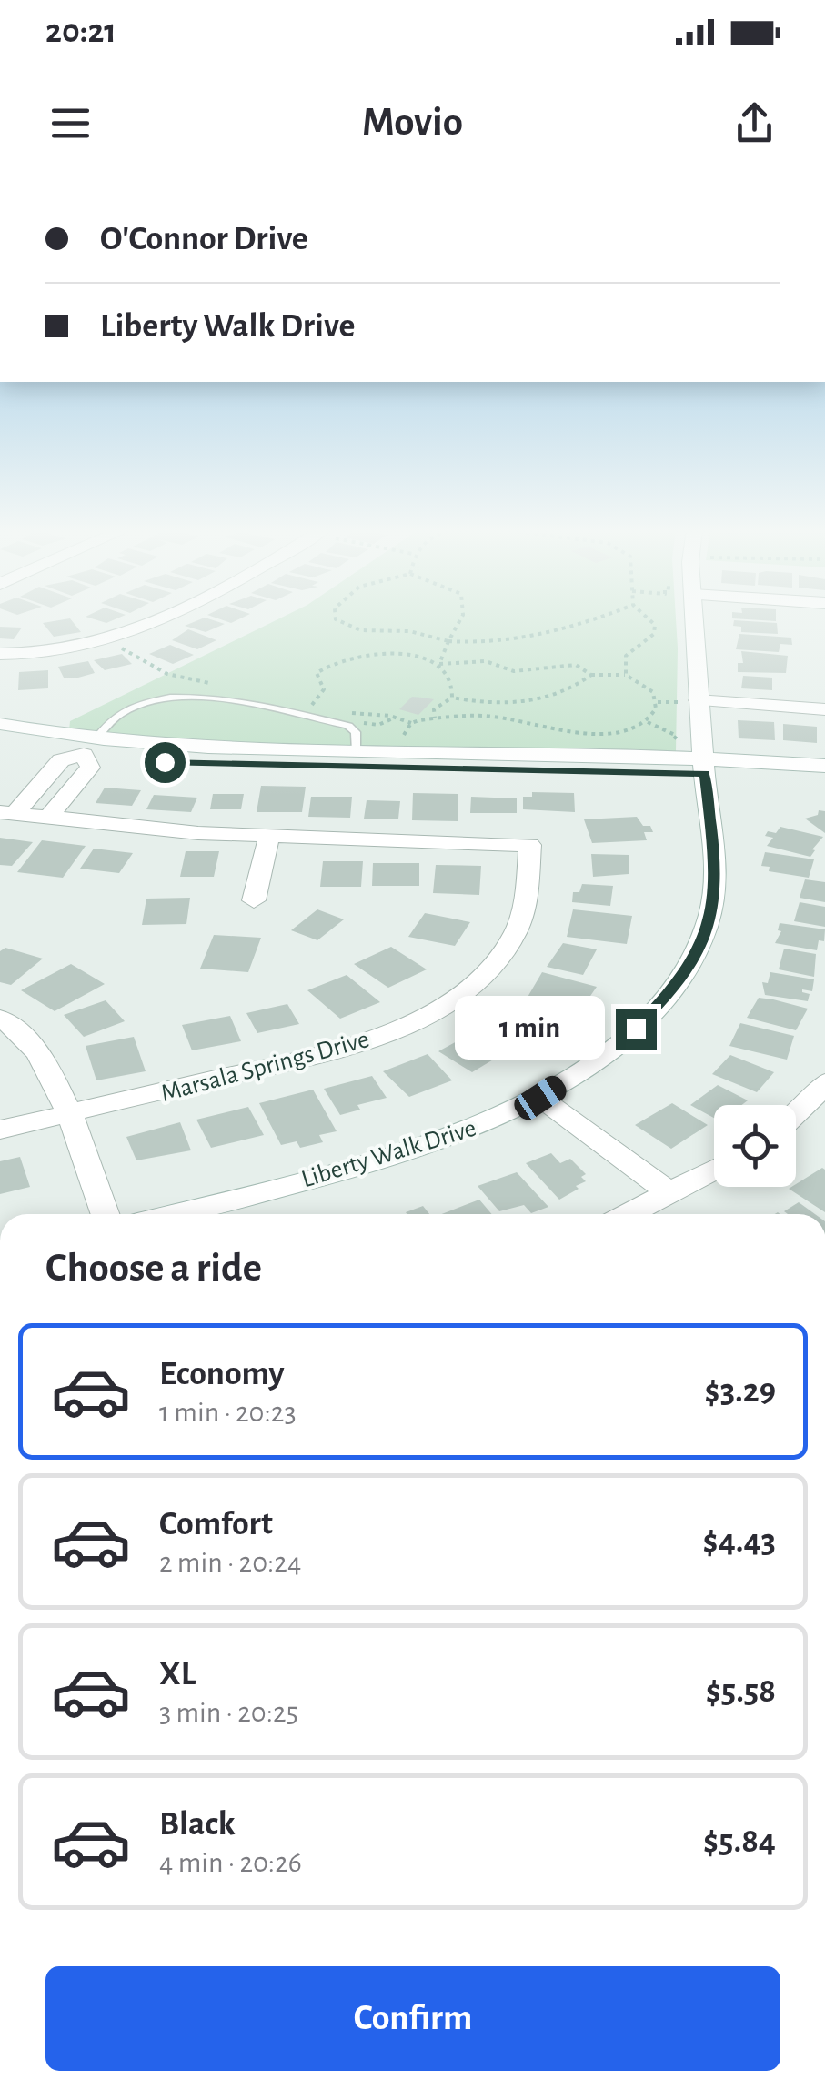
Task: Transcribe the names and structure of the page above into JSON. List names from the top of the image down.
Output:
{
  "streets": {
    "street": ["Marsala Springs Drive", "Liberty Walk Drive"]
  },
  "page": {
    "status": "20:21",
    "header": "Movio",
    "banner": ["O'Connor Drive", "Liberty Walk Drive"],
    "bubble": "1 min",
    "heading": "Choose a ride",
    "list": [
      {
        "name": "Economy",
        "note": "1 min · 20:23",
        "value": "$3.29"
      },
      {
        "name": "Comfort",
        "note": "2 min · 20:24",
        "value": "$4.43"
      },
      {
        "name": "XL",
        "note": "3 min · 20:25",
        "value": "$5.58"
      },
      {
        "name": "Black",
        "note": "4 min · 20:26",
        "value": "$5.84"
      }
    ],
    "buttons": "Confirm"
  }
}
